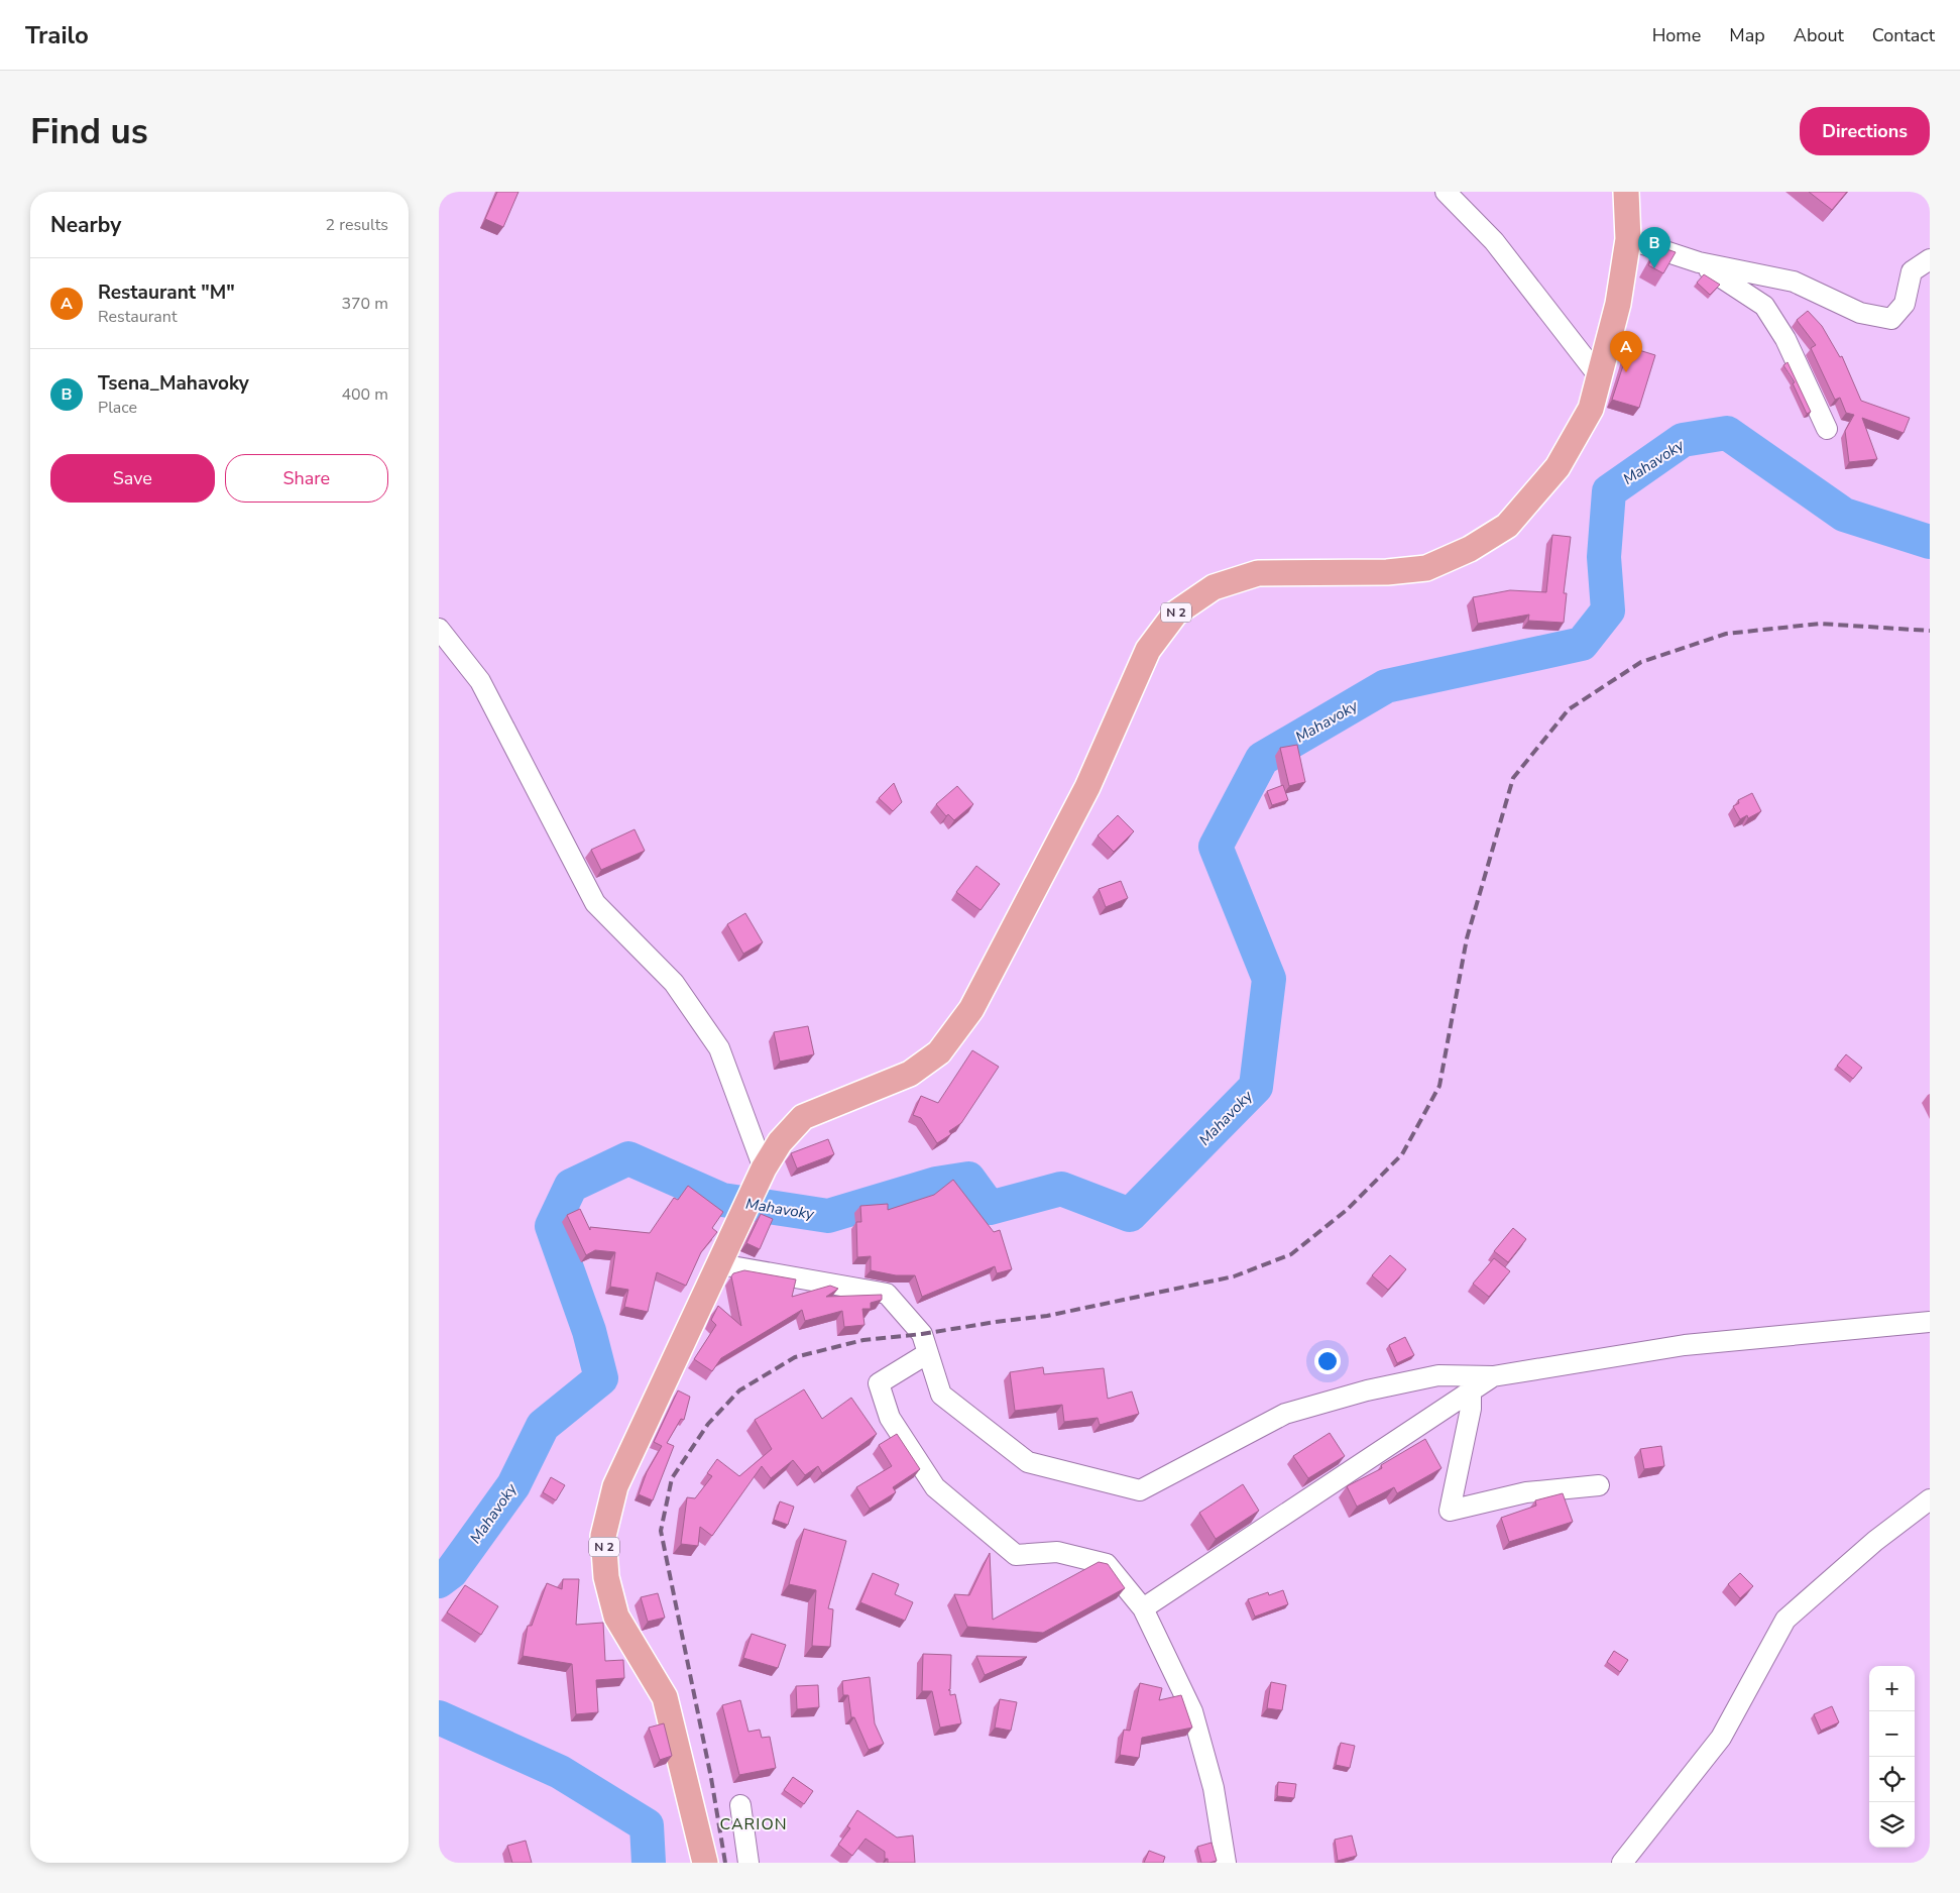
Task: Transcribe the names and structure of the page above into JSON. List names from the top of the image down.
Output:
{
  "streets": {
    "main road": ["N 2"]
  },
  "districts": ["CARION"],
  "water": ["Mahavoky"],
  "page": {
    "header": "Trailo",
    "nav": [
      "Home",
      "Map",
      "About",
      "Contact"
    ],
    "buttons": [
      "Directions",
      ["Save", "Share"]
    ],
    "title": "Find us",
    "heading": ["Nearby", "2 results"],
    "pins": ["B", "A"],
    "list": [
      {
        "mark": "A",
        "name": "Restaurant \"M\"",
        "note": "Restaurant",
        "value": "370 m"
      },
      {
        "mark": "B",
        "name": "Tsena_Mahavoky",
        "note": "Place",
        "value": "400 m"
      }
    ],
    "map_buttons": ["+", "−"]
  }
}
